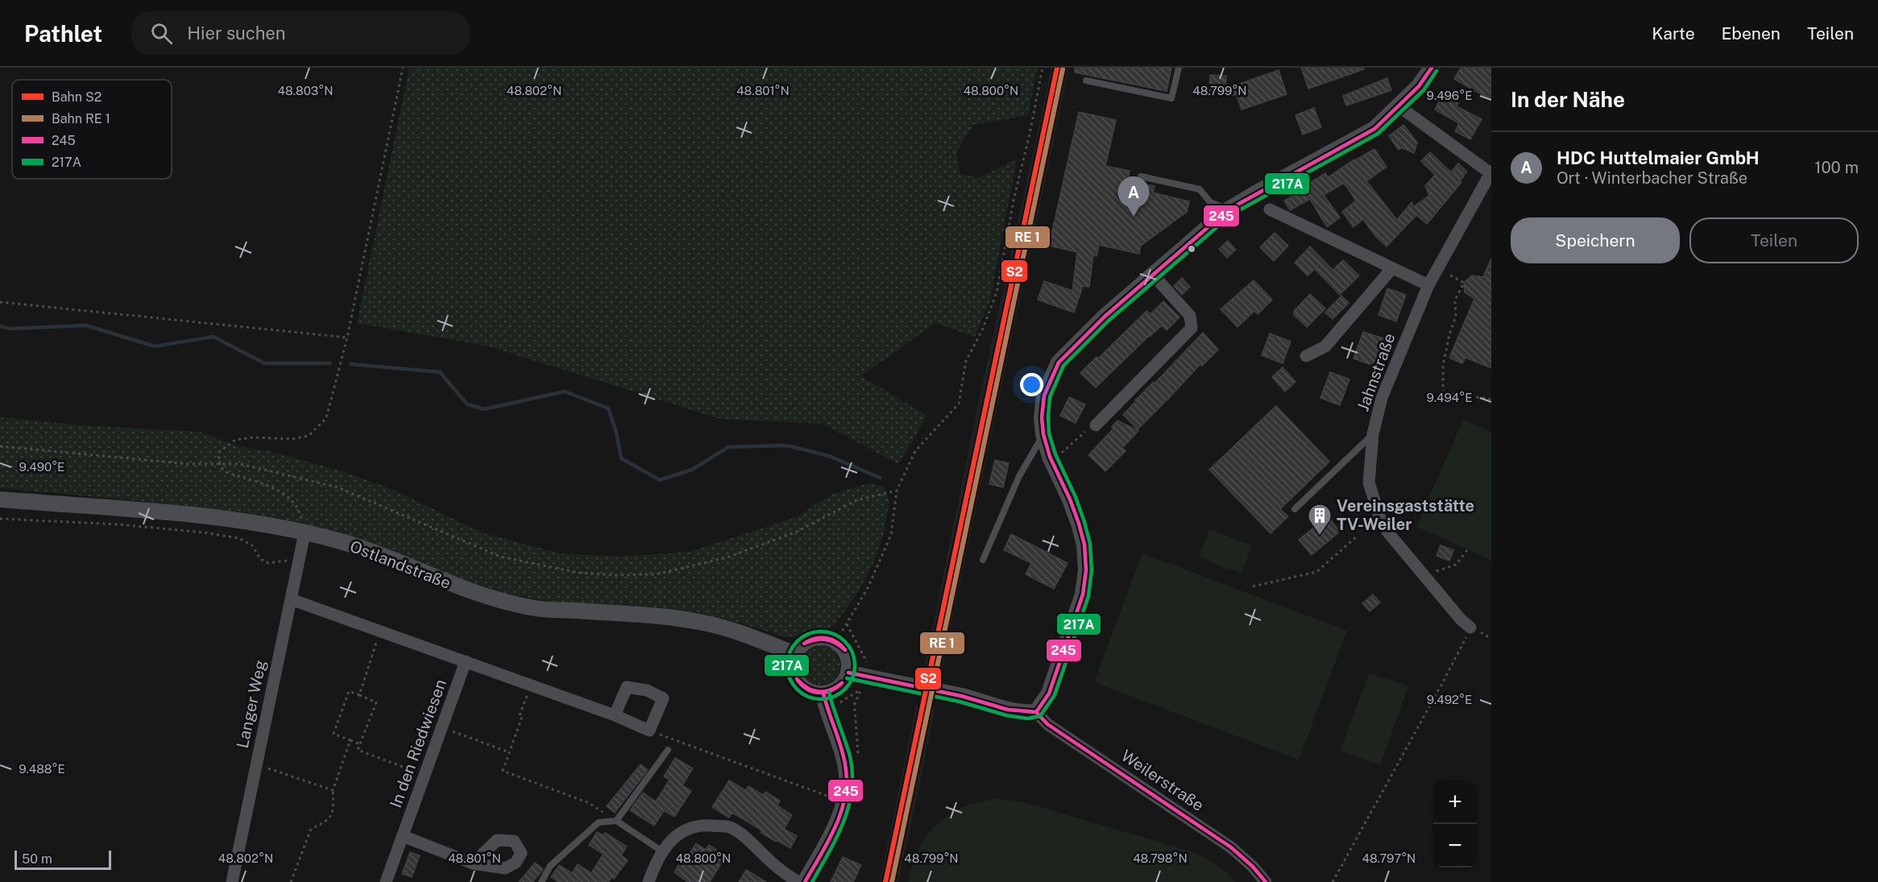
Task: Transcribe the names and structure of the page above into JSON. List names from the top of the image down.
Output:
{
  "streets": {
    "street": [
      "Jahnstraße",
      "Ostlandstraße",
      "Langer Weg",
      "In den Riedwiesen",
      "Weilerstraße"
    ]
  },
  "crossings": [
    ["Ostlandstraße", "Langer Weg"]
  ],
  "places": {
    "building": ["Vereinsgaststätte TV-Weiler"]
  },
  "lines": ["rail line S2", "transit line 245", "transit line 217A"],
  "legend": [
    "Bahn S2",
    "Bahn RE 1",
    "245",
    "217A"
  ],
  "scale_bar": "50 m",
  "page": {
    "header": "Pathlet",
    "search": "Hier suchen",
    "nav": ["Karte", "Ebenen", "Teilen"],
    "heading": "In der Nähe",
    "list": [
      {
        "mark": "A",
        "name": "HDC Huttelmaier GmbH",
        "note": "Ort · Winterbacher Straße",
        "value": "100 m"
      }
    ],
    "pins": "A",
    "buttons": ["Speichern", "Teilen"],
    "map_buttons": ["+", "−"],
    "scale": "50 m"
  },
  "coordinates": [
    "48.803°N",
    "48.802°N",
    "48.801°N",
    "48.800°N",
    "48.799°N",
    "9.496°E",
    "9.494°E",
    "9.490°E",
    "9.492°E",
    "9.488°E",
    "48.798°N",
    "48.797°N"
  ]
}
